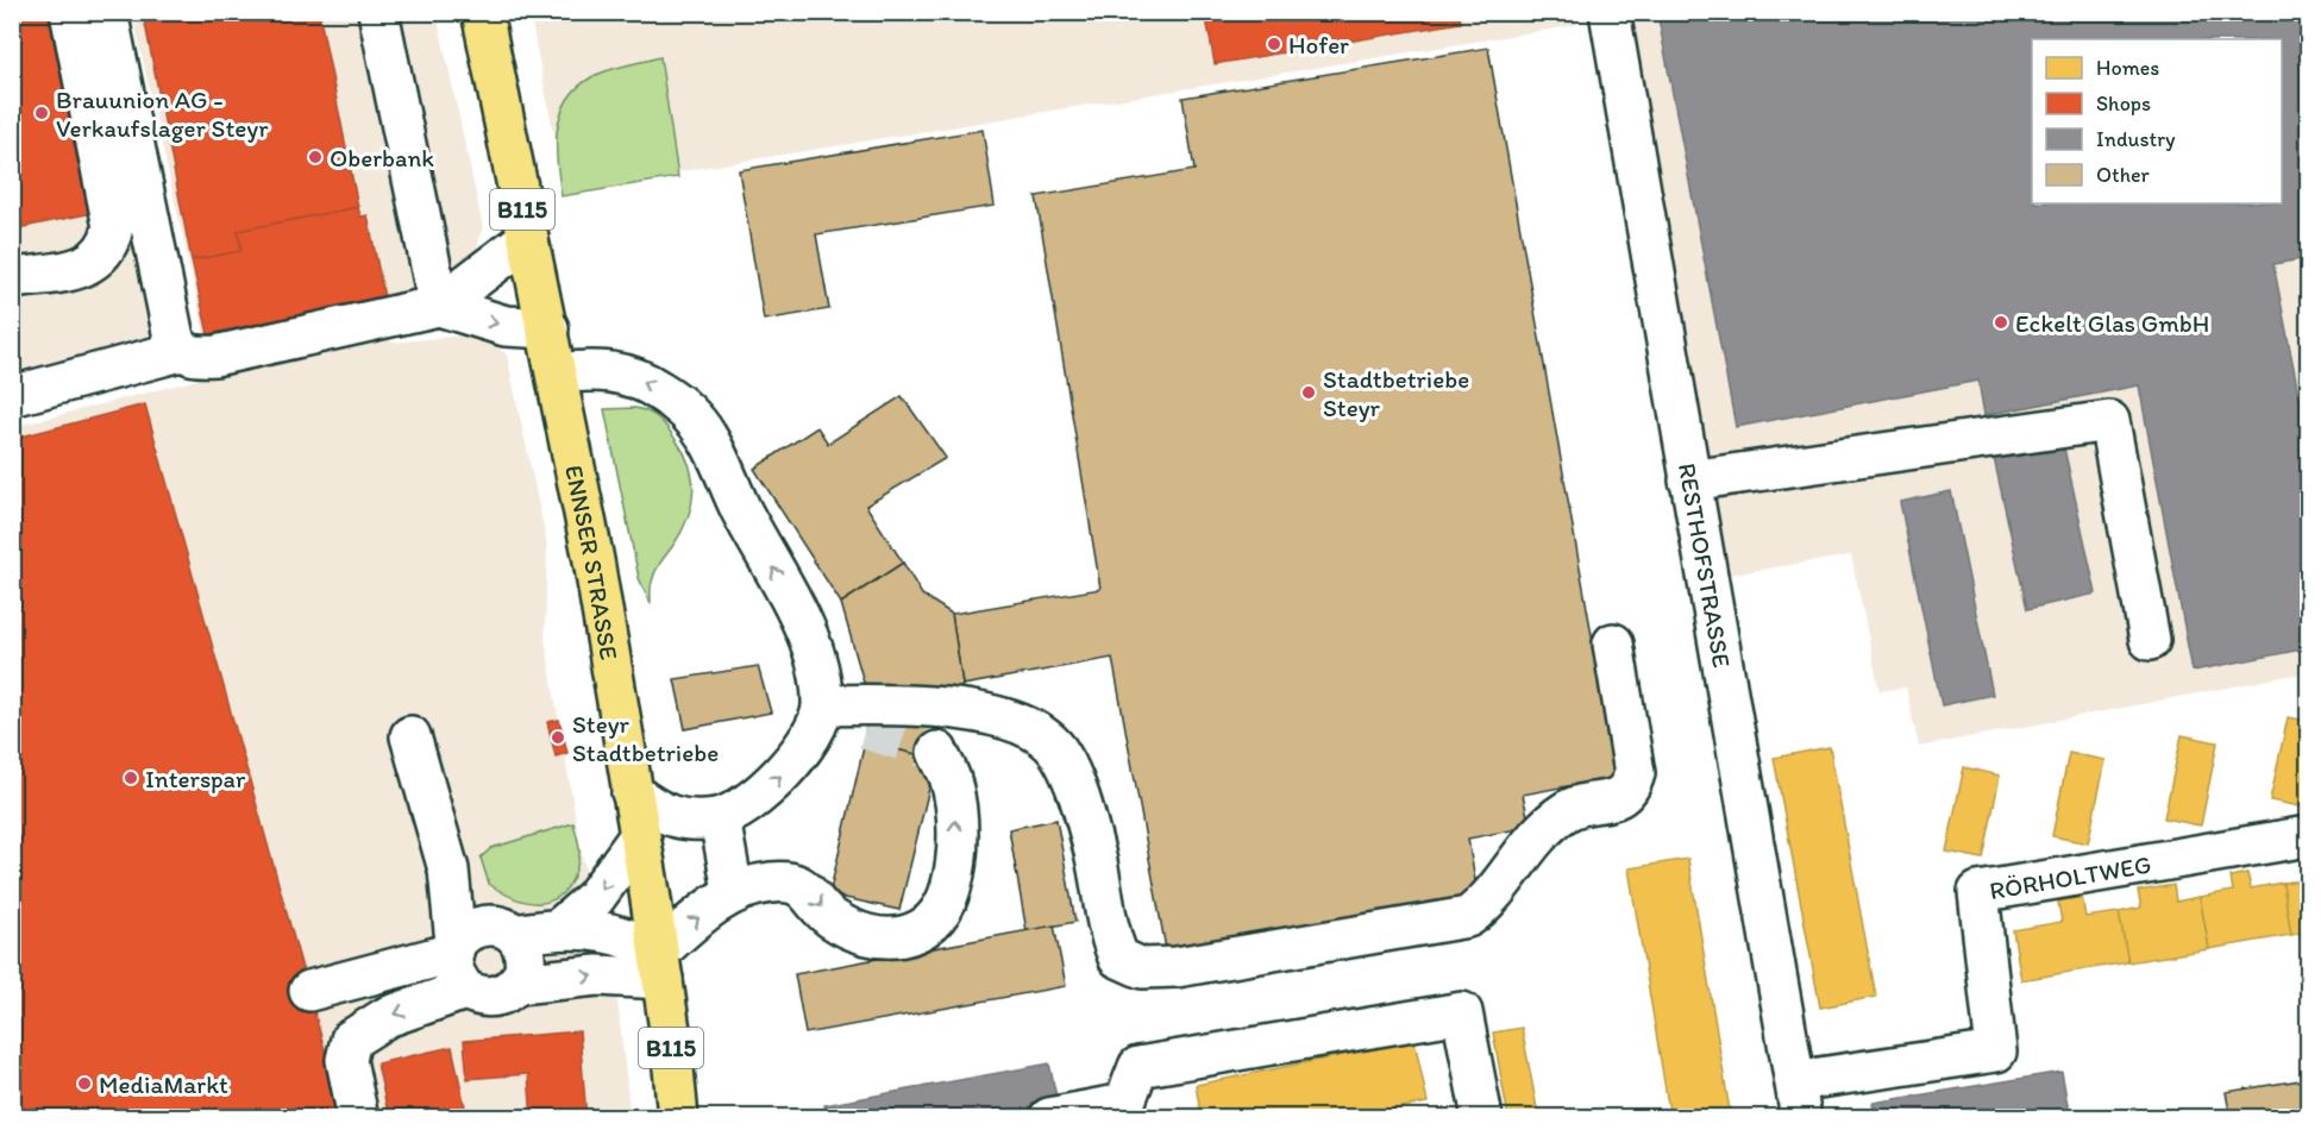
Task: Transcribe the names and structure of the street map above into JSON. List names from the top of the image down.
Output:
{
  "streets": {
    "main road": ["B115", "ENNSER STRASSE"],
    "street": ["RESTHOFSTRASSE", "RÖRHOLTWEG"]
  },
  "crossings": [
    ["RESTHOFSTRASSE", "RÖRHOLTWEG"]
  ],
  "places": [
    "Hofer",
    "Brauunion AG - Verkaufslager Steyr",
    "Oberbank",
    "Eckelt Glas GmbH",
    "Stadtbetriebe Steyr",
    "Steyr Stadtbetriebe",
    "Interspar",
    "MediaMarkt"
  ],
  "legend": [
    "Homes",
    "Shops",
    "Industry",
    "Other"
  ]
}
